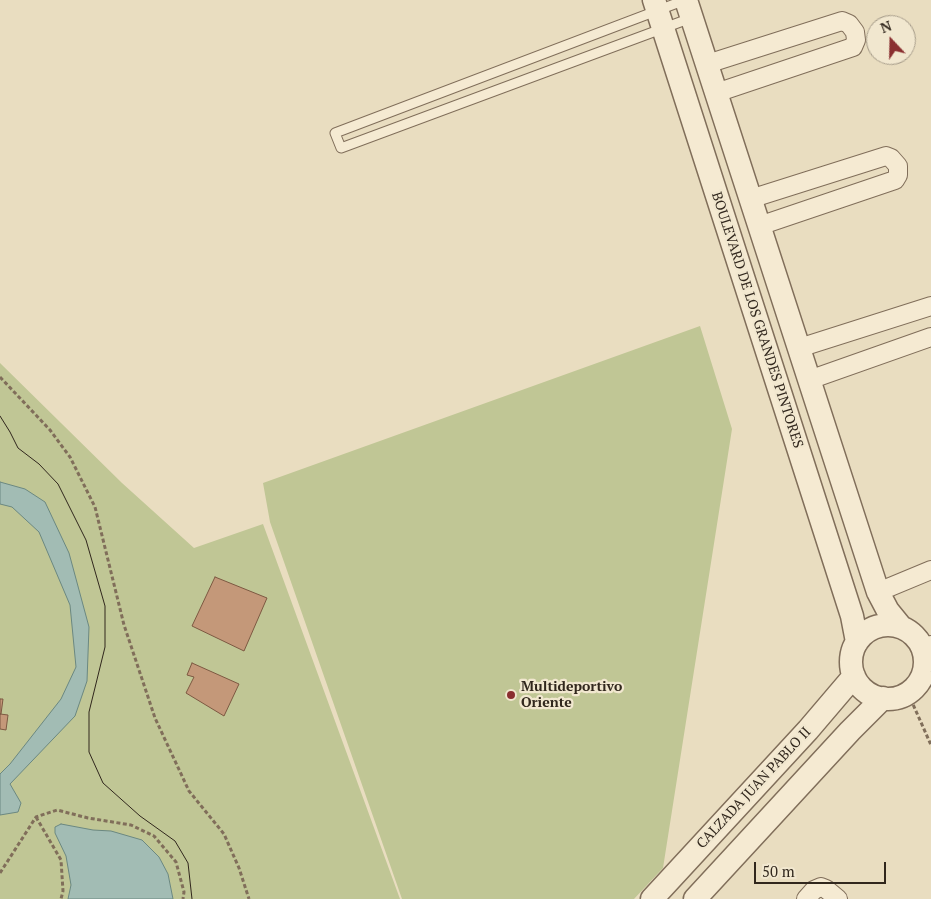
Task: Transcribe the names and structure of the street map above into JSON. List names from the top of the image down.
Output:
{
  "streets": {
    "street": ["BOULEVARD DE LOS GRANDES PINTORES", "CALZADA JUAN PABLO II"]
  },
  "crossings": [
    ["BOULEVARD DE LOS GRANDES PINTORES", "CALZADA JUAN PABLO II"]
  ],
  "places": ["Multideportivo Oriente"],
  "scale_bar": "50 m",
  "north": "top"
}
